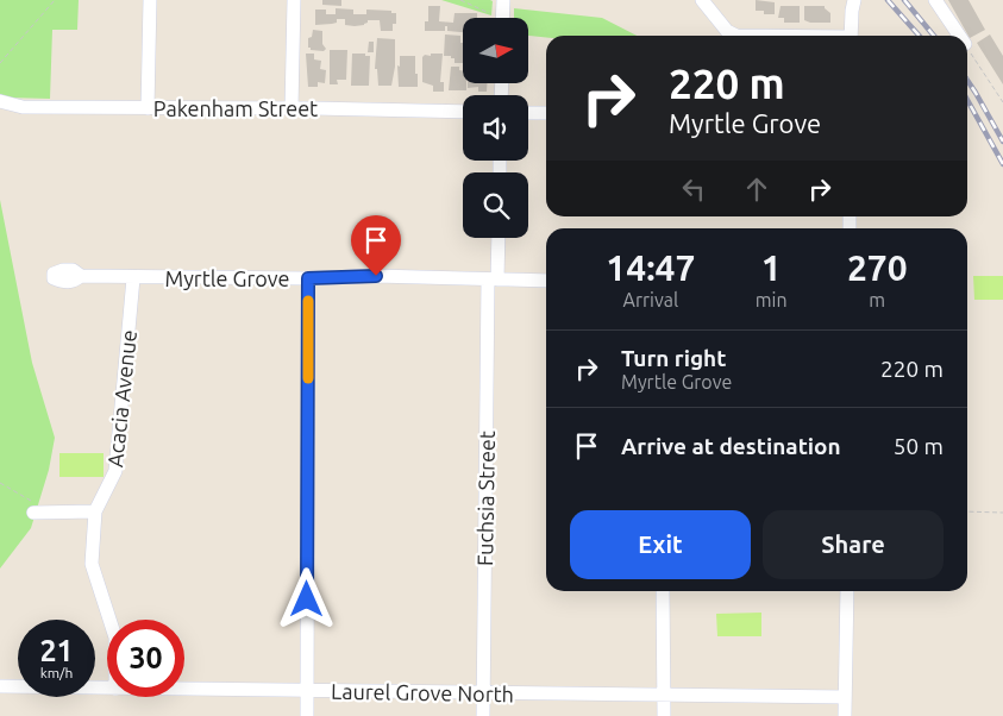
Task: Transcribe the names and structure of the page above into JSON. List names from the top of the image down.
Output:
{
  "streets": {
    "street": [
      "Pakenham Street",
      "Myrtle Grove",
      "Acacia Avenue",
      "Fuchsia Street",
      "Laurel Grove North"
    ]
  },
  "crossings": [
    ["Myrtle Grove", "Acacia Avenue"],
    ["Myrtle Grove", "Fuchsia Street"],
    ["Fuchsia Street", "Laurel Grove North"]
  ],
  "north": "right",
  "page": {
    "turn": ["220 m", "Myrtle Grove"],
    "eta": [
      "14:47",
      "Arrival",
      "1",
      "min",
      "270",
      "m"
    ],
    "list": [
      {
        "name": "Turn right",
        "note": "Myrtle Grove",
        "value": "220 m"
      },
      {
        "name": "Arrive at destination",
        "value": "50 m"
      }
    ],
    "buttons": ["Exit", "Share"],
    "speed": "21 km/h",
    "limit": "30"
  }
}
